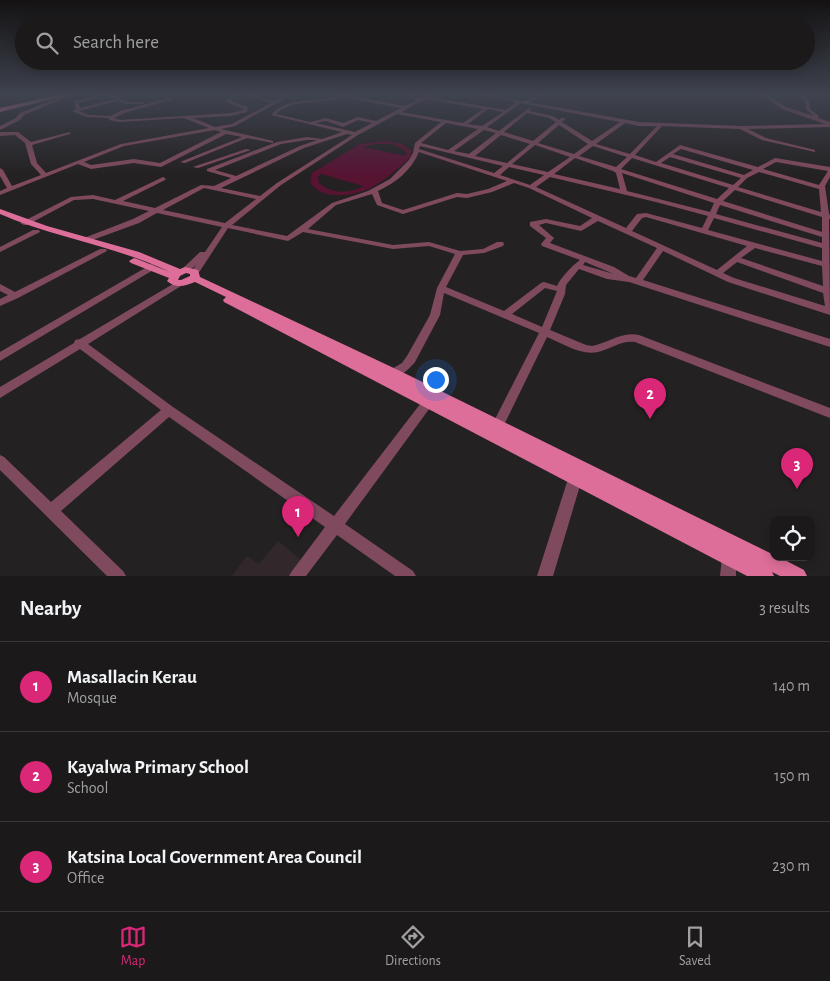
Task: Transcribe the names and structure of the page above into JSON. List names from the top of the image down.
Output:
{
  "page": {
    "search": "Search here",
    "pins": ["2", "3", "1"],
    "heading": ["Nearby", "3 results"],
    "list": [
      {
        "mark": "1",
        "name": "Masallacin Kerau",
        "note": "Mosque",
        "value": "140 m"
      },
      {
        "mark": "2",
        "name": "Kayalwa Primary School",
        "note": "School",
        "value": "150 m"
      },
      {
        "mark": "3",
        "name": "Katsina Local Government Area Council",
        "note": "Office",
        "value": "230 m"
      }
    ],
    "nav": ["Map", "Directions", "Saved"]
  }
}
